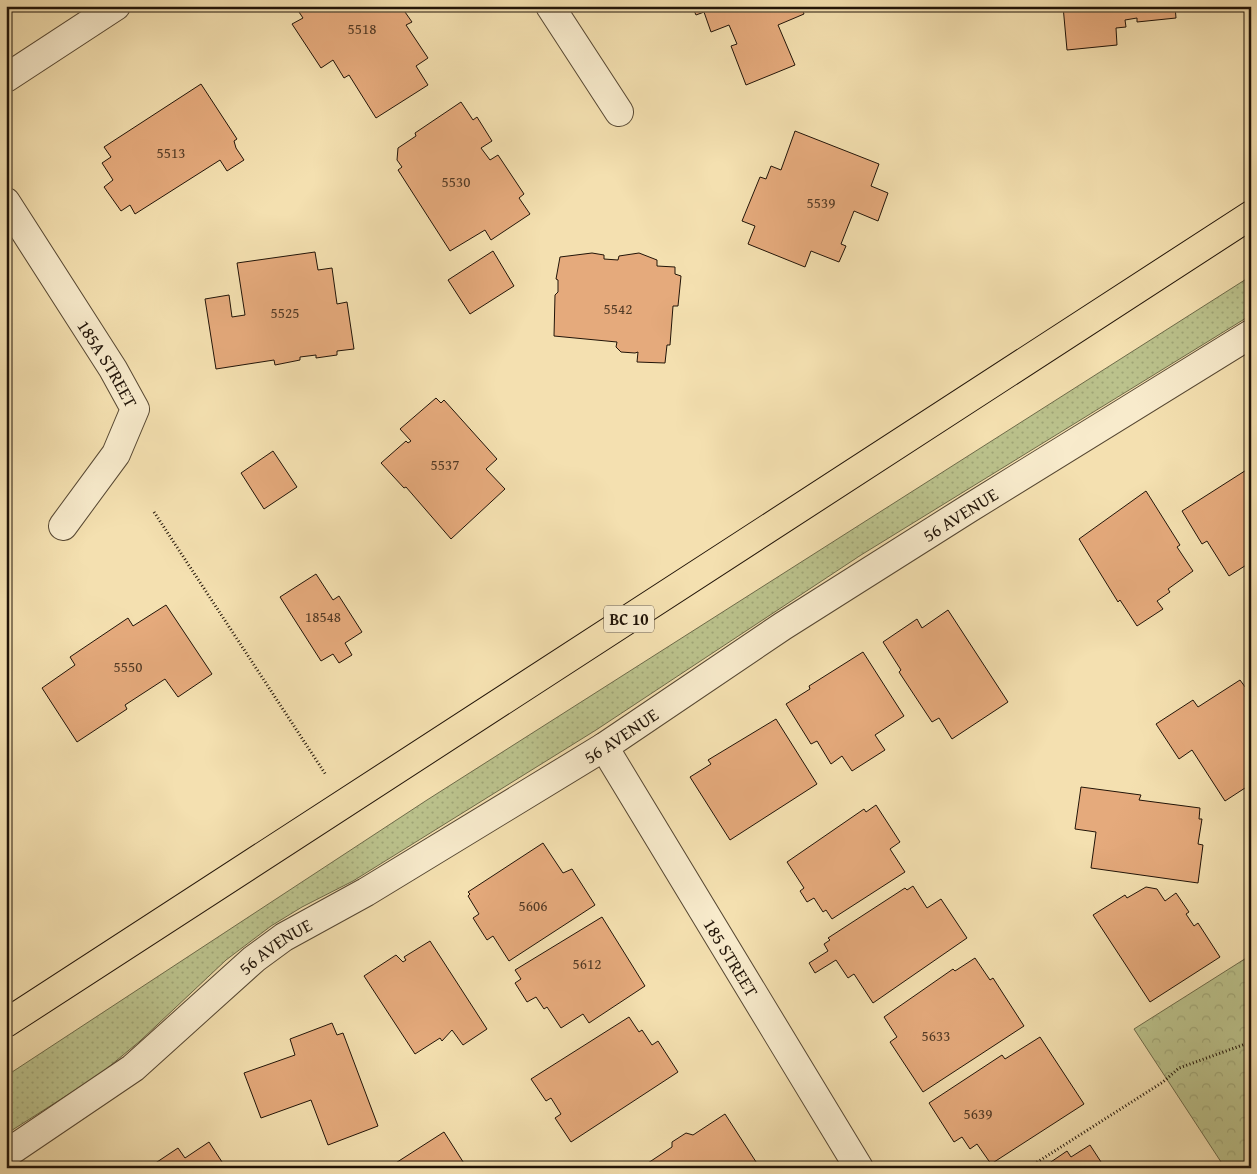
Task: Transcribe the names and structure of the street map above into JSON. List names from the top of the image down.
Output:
{
  "streets": {
    "highway": ["BC 10"],
    "street": ["185A STREET", "56 AVENUE", "185 STREET"]
  },
  "crossings": [
    ["56 AVENUE", "185 STREET"]
  ],
  "house_numbers": [
    "5518",
    "5513",
    "5530",
    "5539",
    "5542",
    "5525",
    "5537",
    "18548",
    "5550",
    "5606",
    "5612",
    "5633",
    "5639"
  ]
}
